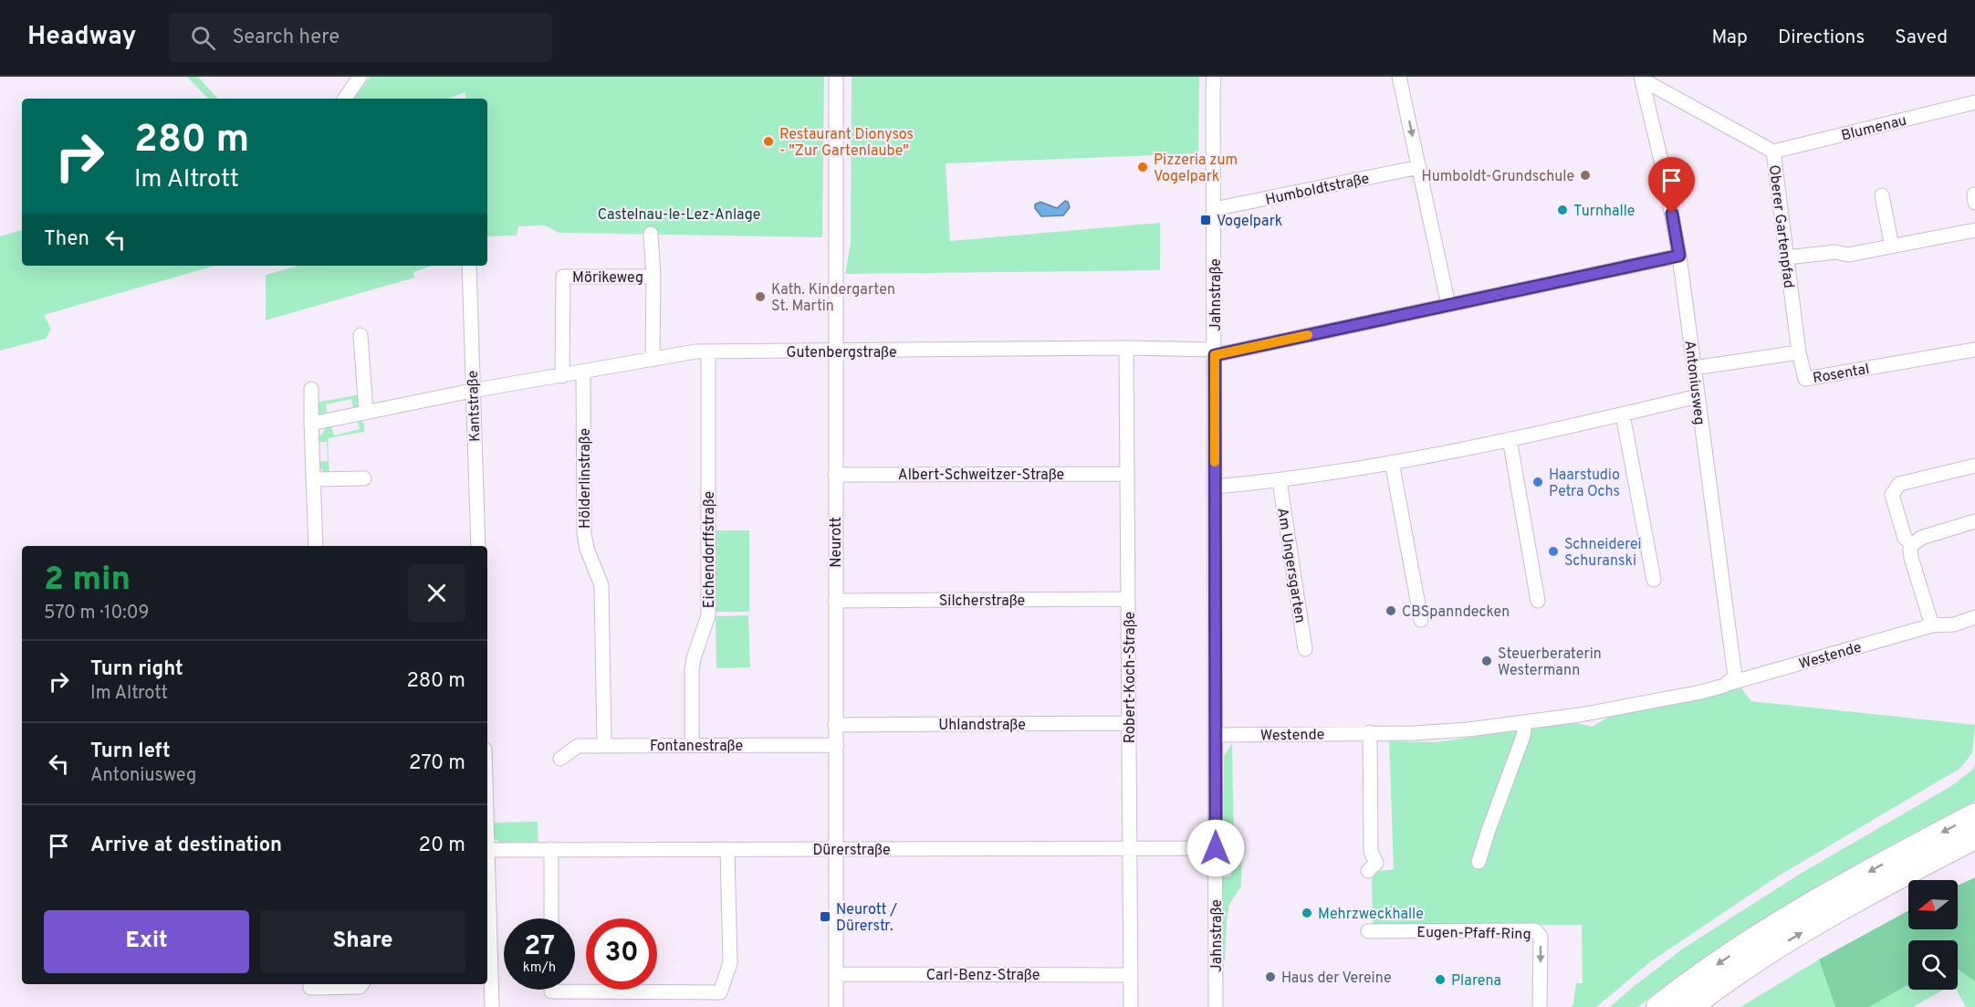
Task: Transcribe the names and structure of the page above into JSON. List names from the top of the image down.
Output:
{
  "streets": {
    "street": [
      "Blumenau",
      "Humboldtstraße",
      "Oberer Gartenpfad",
      "Mörikeweg",
      "Jahnstraße",
      "Gutenbergstraße",
      "Rosental",
      "Antoniusweg",
      "Kantstraße",
      "Albert-Schweitzer-Straße",
      "Hölderlinstraße",
      "Neurott",
      "Eichendorffstraße",
      "Am Ungersgarten",
      "Silcherstraße",
      "Westende",
      "Robert-Koch-Straße",
      "Uhlandstraße",
      "Fontanestraße",
      "Dürerstraße",
      "Eugen-Pfaff-Ring",
      "Carl-Benz-Straße"
    ]
  },
  "crossings": [
    ["Blumenau", "Oberer Gartenpfad"],
    ["Humboldtstraße", "Jahnstraße"],
    ["Oberer Gartenpfad", "Rosental"],
    ["Oberer Gartenpfad", "Antoniusweg"],
    ["Mörikeweg", "Gutenbergstraße"],
    ["Jahnstraße", "Gutenbergstraße"],
    ["Jahnstraße", "Westende"],
    ["Jahnstraße", "Dürerstraße"],
    ["Gutenbergstraße", "Antoniusweg"],
    ["Gutenbergstraße", "Kantstraße"],
    ["Gutenbergstraße", "Hölderlinstraße"],
    ["Gutenbergstraße", "Neurott"],
    ["Gutenbergstraße", "Eichendorffstraße"],
    ["Gutenbergstraße", "Robert-Koch-Straße"],
    ["Rosental", "Antoniusweg"],
    ["Antoniusweg", "Westende"],
    ["Albert-Schweitzer-Straße", "Neurott"],
    ["Albert-Schweitzer-Straße", "Robert-Koch-Straße"],
    ["Hölderlinstraße", "Fontanestraße"],
    ["Neurott", "Silcherstraße"],
    ["Neurott", "Uhlandstraße"],
    ["Neurott", "Fontanestraße"],
    ["Neurott", "Dürerstraße"],
    ["Neurott", "Carl-Benz-Straße"],
    ["Eichendorffstraße", "Fontanestraße"],
    ["Silcherstraße", "Robert-Koch-Straße"],
    ["Robert-Koch-Straße", "Uhlandstraße"],
    ["Robert-Koch-Straße", "Dürerstraße"],
    ["Robert-Koch-Straße", "Carl-Benz-Straße"]
  ],
  "parks": ["Castelnau-le-Lez-Anlage"],
  "places": {
    "other": [
      "Restaurant Dionysos - \"Zur Gartenlaube\"",
      "Pizzeria zum Vogelpark",
      "Humboldt-Grundschule",
      "Turnhalle",
      "Kath. Kindergarten St. Martin",
      "Haarstudio Petra Ochs",
      "Schneiderei Schuranski",
      "CBSpanndecken",
      "Steuerberaterin Westermann",
      "Mehrzweckhalle",
      "Haus der Vereine",
      "Plarena"
    ],
    "transit": ["Vogelpark", "Neurott / Dürerstr."]
  },
  "north": "left",
  "page": {
    "header": "Headway",
    "search": "Search here",
    "nav": ["Map", "Directions", "Saved"],
    "turn": ["280 m", "Im Altrott"],
    "then": "Then",
    "heading": ["2 min", "570 m · 10:09"],
    "list": [
      {
        "name": "Turn right",
        "note": "Im Altrott",
        "value": "280 m"
      },
      {
        "name": "Turn left",
        "note": "Antoniusweg",
        "value": "270 m"
      },
      {
        "name": "Arrive at destination",
        "value": "20 m"
      }
    ],
    "buttons": ["Exit", "Share"],
    "speed": "27 km/h",
    "limit": "30"
  }
}
